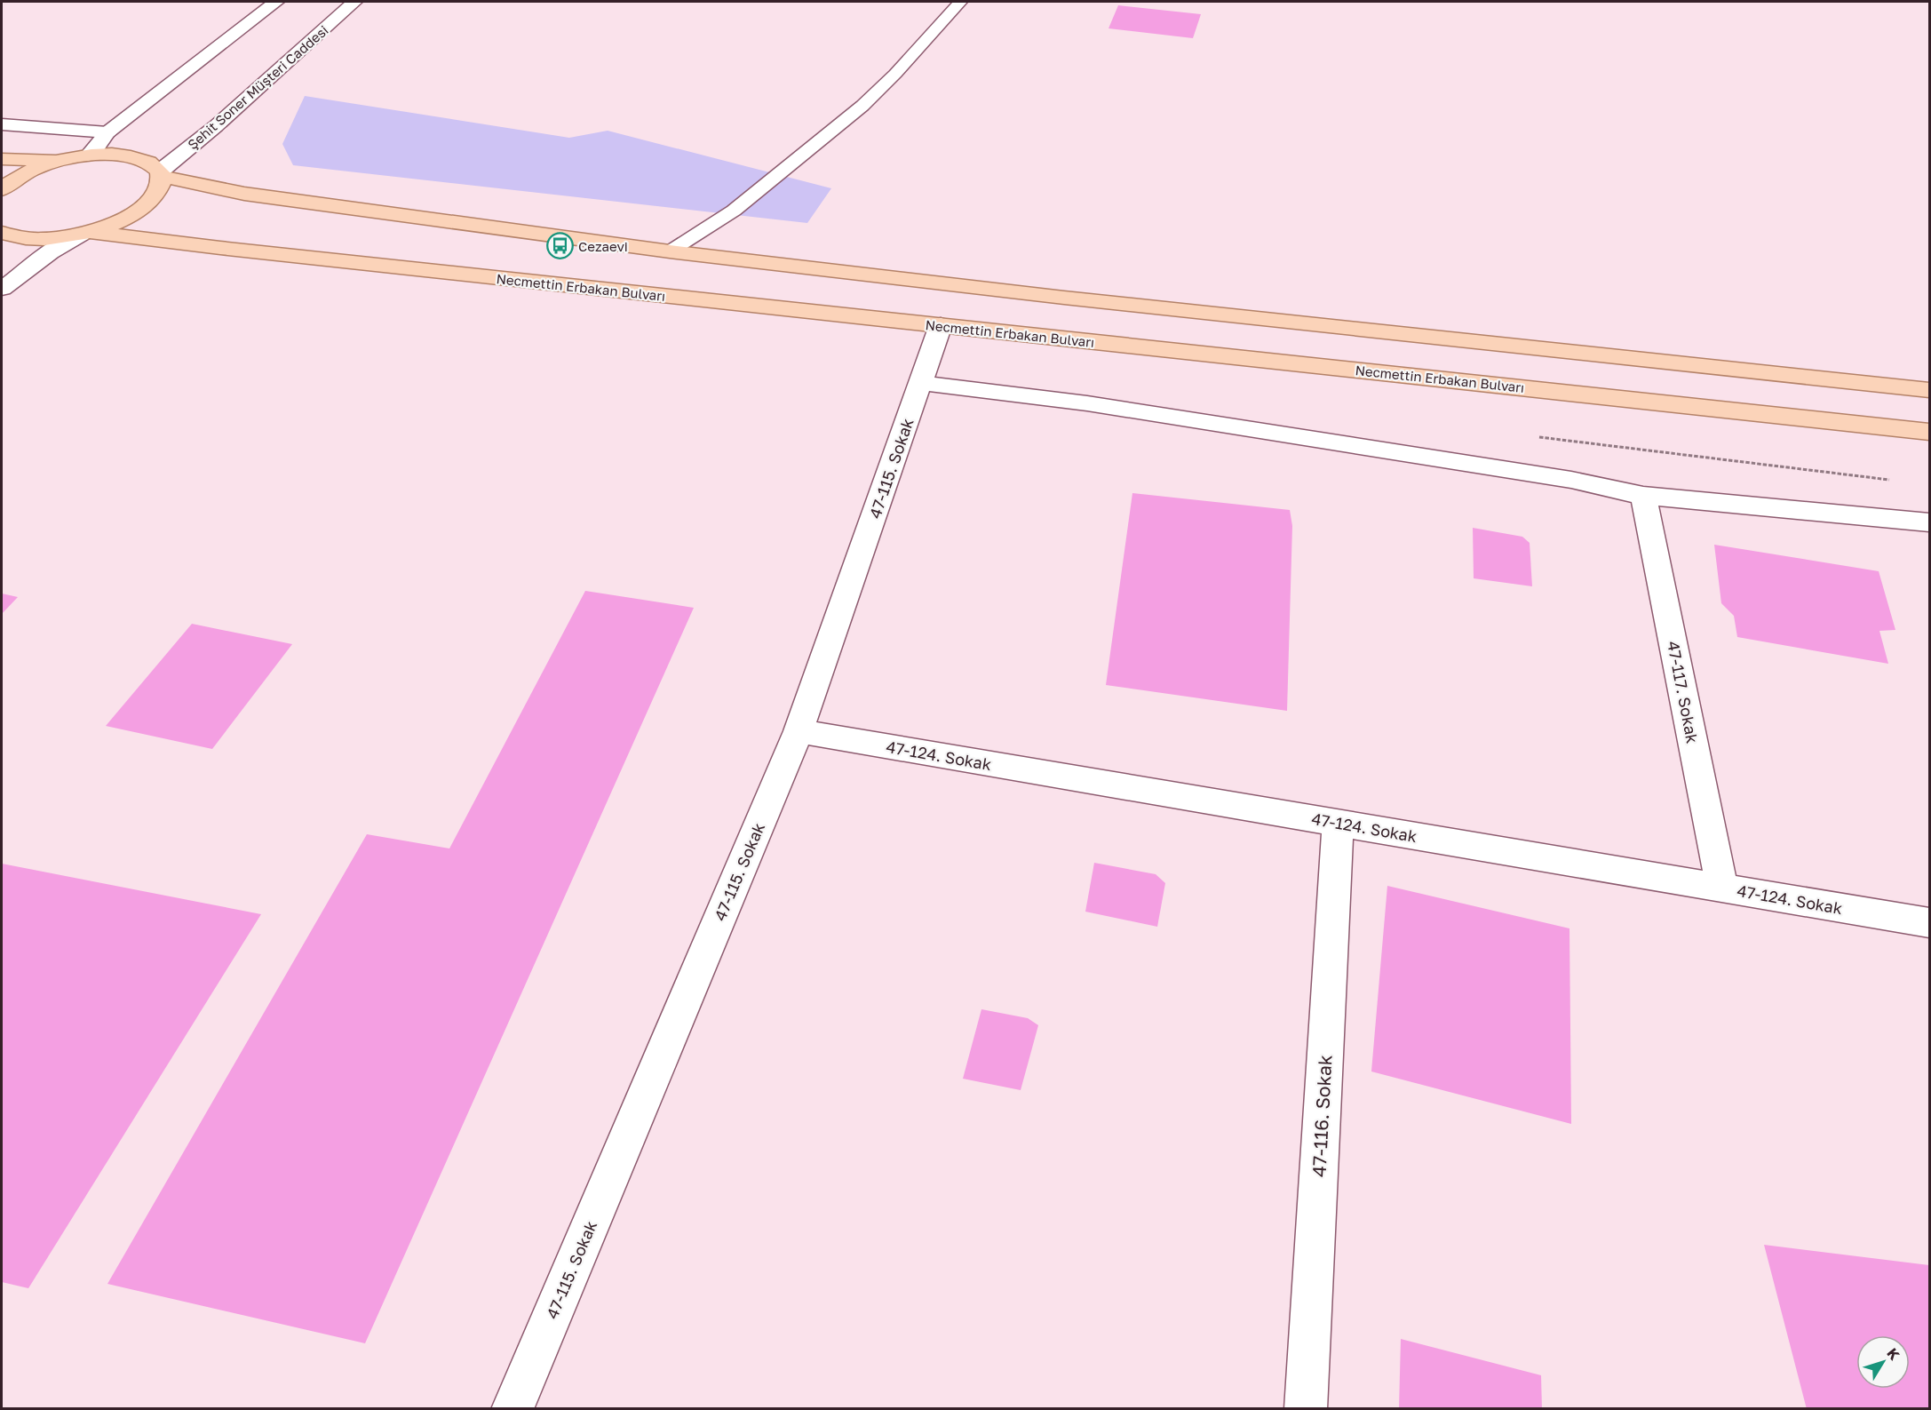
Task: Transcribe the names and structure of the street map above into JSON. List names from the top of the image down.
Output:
{
  "streets": {
    "main road": ["Necmettin Erbakan Bulvarı"],
    "street": [
      "Şehit Soner Müşteri Caddesi",
      "47-115. Sokak",
      "47-117. Sokak",
      "47-124. Sokak",
      "47-116. Sokak"
    ]
  },
  "crossings": [
    ["Şehit Soner Müşteri Caddesi", "Necmettin Erbakan Bulvarı"],
    ["Necmettin Erbakan Bulvarı", "47-115. Sokak"],
    ["47-115. Sokak", "47-124. Sokak"],
    ["47-117. Sokak", "47-124. Sokak"],
    ["47-124. Sokak", "47-116. Sokak"]
  ],
  "places": {
    "bus stop": ["Cezaevi"]
  },
  "north": "top right"
}
